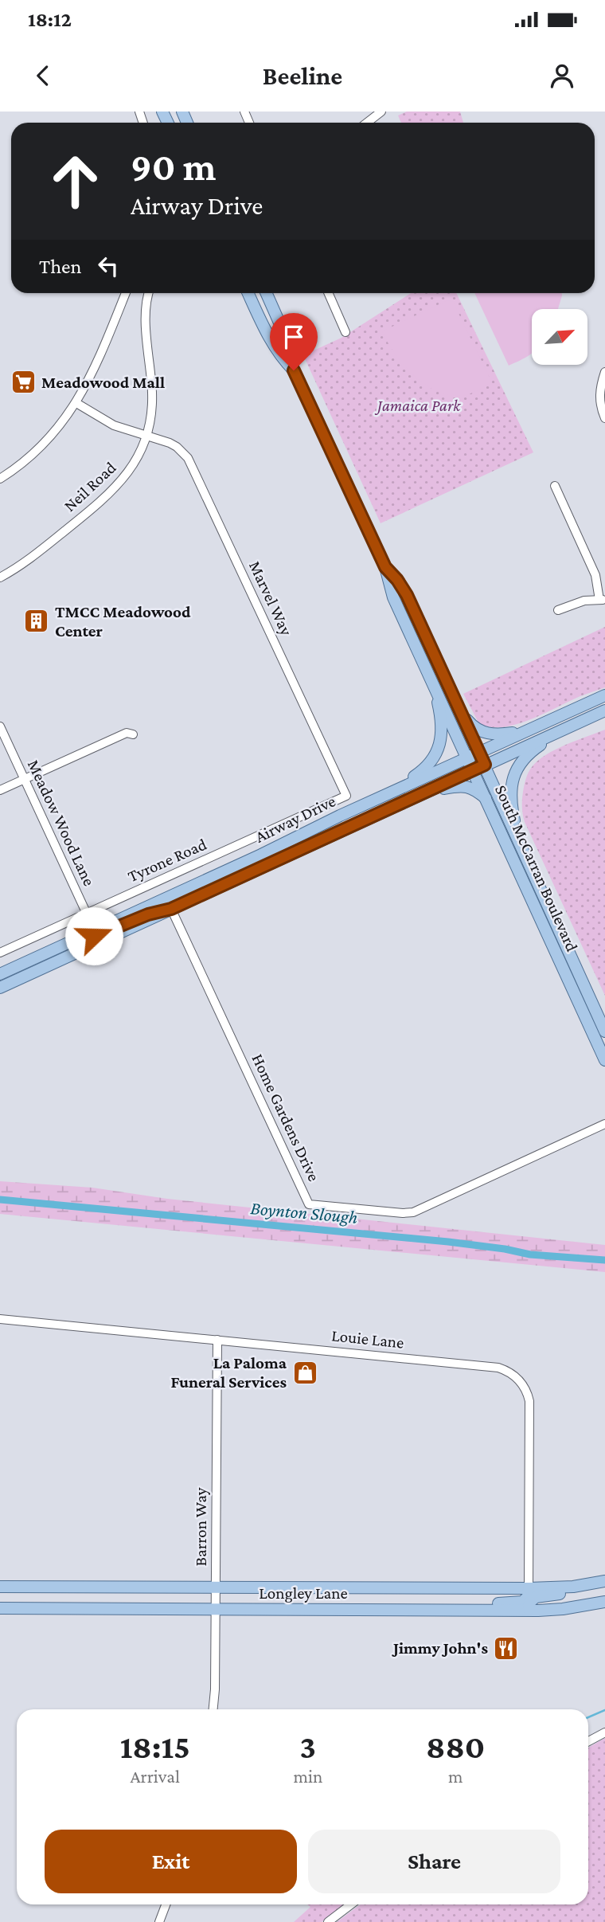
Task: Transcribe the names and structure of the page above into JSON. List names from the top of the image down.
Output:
{
  "streets": {
    "main road": ["Airway Drive", "South McCarran Boulevard", "Longley Lane"],
    "street": [
      "Neil Road",
      "Marvel Way",
      "Meadow Wood Lane",
      "Tyrone Road",
      "Home Gardens Drive",
      "Louie Lane",
      "Barron Way"
    ]
  },
  "crossings": [
    ["Neil Road", "Marvel Way"],
    ["Marvel Way", "Tyrone Road"],
    ["Airway Drive", "Meadow Wood Lane"],
    ["Airway Drive", "South McCarran Boulevard"],
    ["Airway Drive", "Home Gardens Drive"],
    ["Meadow Wood Lane", "Tyrone Road"],
    ["Louie Lane", "Barron Way"],
    ["Louie Lane", "Longley Lane"],
    ["Barron Way", "Longley Lane"]
  ],
  "water": ["Boynton Slough"],
  "parks": ["Jamaica Park"],
  "places": {
    "supermarket": ["Meadowood Mall"],
    "building": ["TMCC Meadowood Center"],
    "shop": ["La Paloma Funeral Services"],
    "restaurant": ["Jimmy John's"]
  },
  "north": "top right",
  "page": {
    "status": "18:12",
    "header": "Beeline",
    "turn": ["90 m", "Airway Drive"],
    "then": "Then",
    "eta": [
      "18:15",
      "Arrival",
      "3",
      "min",
      "880",
      "m"
    ],
    "buttons": ["Exit", "Share"]
  }
}
